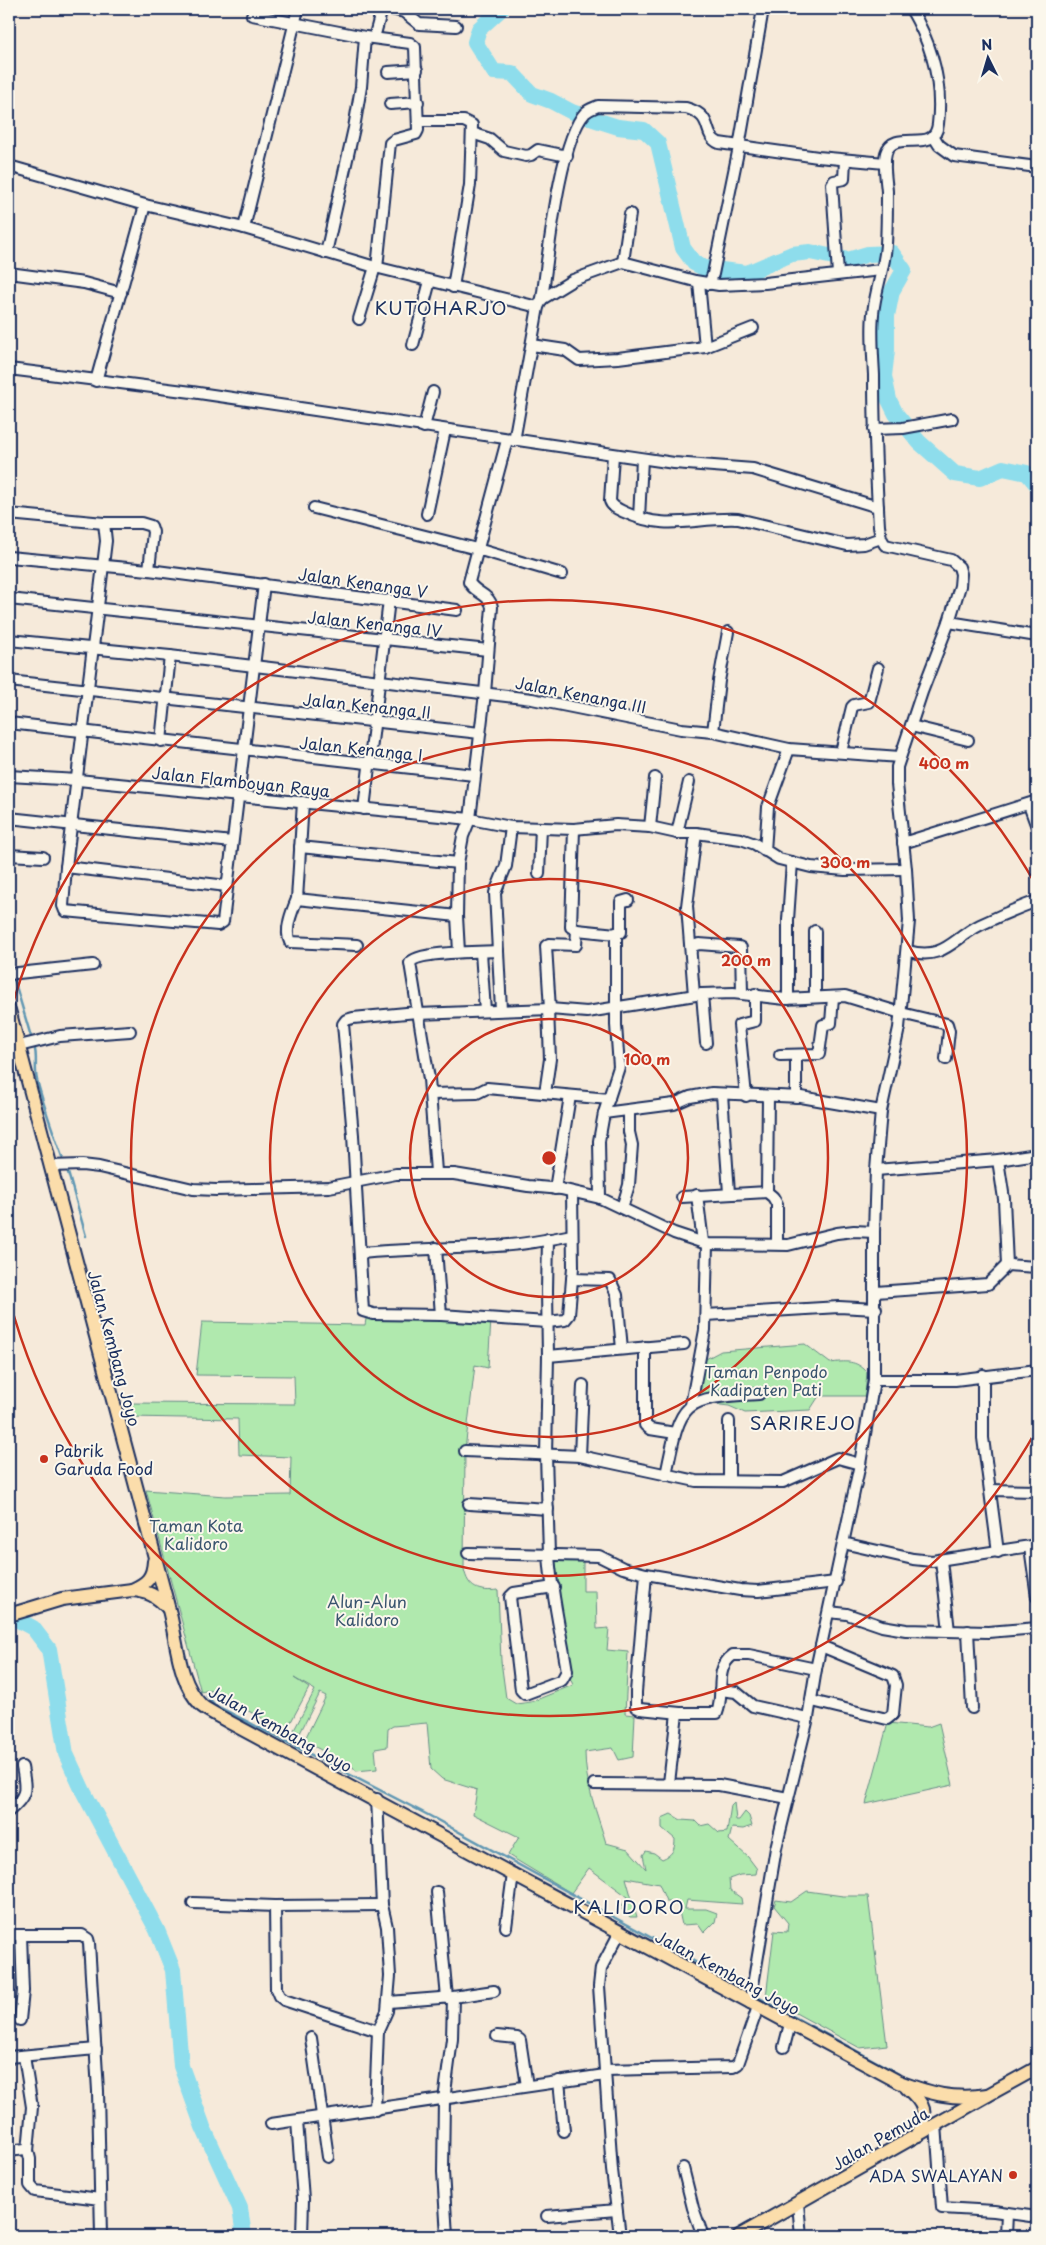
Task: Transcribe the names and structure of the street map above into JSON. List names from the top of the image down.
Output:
{
  "streets": {
    "main road": ["Jalan Kembang Joyo", "Jalan Pemuda"],
    "street": [
      "Jalan Kenanga V",
      "Jalan Kenanga IV",
      "Jalan Kenanga III",
      "Jalan Kenanga II",
      "Jalan Kenanga I",
      "Jalan Flamboyan Raya"
    ]
  },
  "crossings": [
    ["Jalan Kembang Joyo", "Jalan Pemuda"]
  ],
  "districts": ["KUTOHARJO", "SARIREJO", "KALIDORO"],
  "parks": ["Taman Penpodo Kadipaten Pati", "Taman Kota Kalidoro", "Alun-Alun Kalidoro"],
  "places": ["Pabrik Garuda Food", "ADA SWALAYAN"],
  "north": "top",
  "rings": [
    "400 m",
    "300 m",
    "200 m",
    "100 m"
  ]
}
